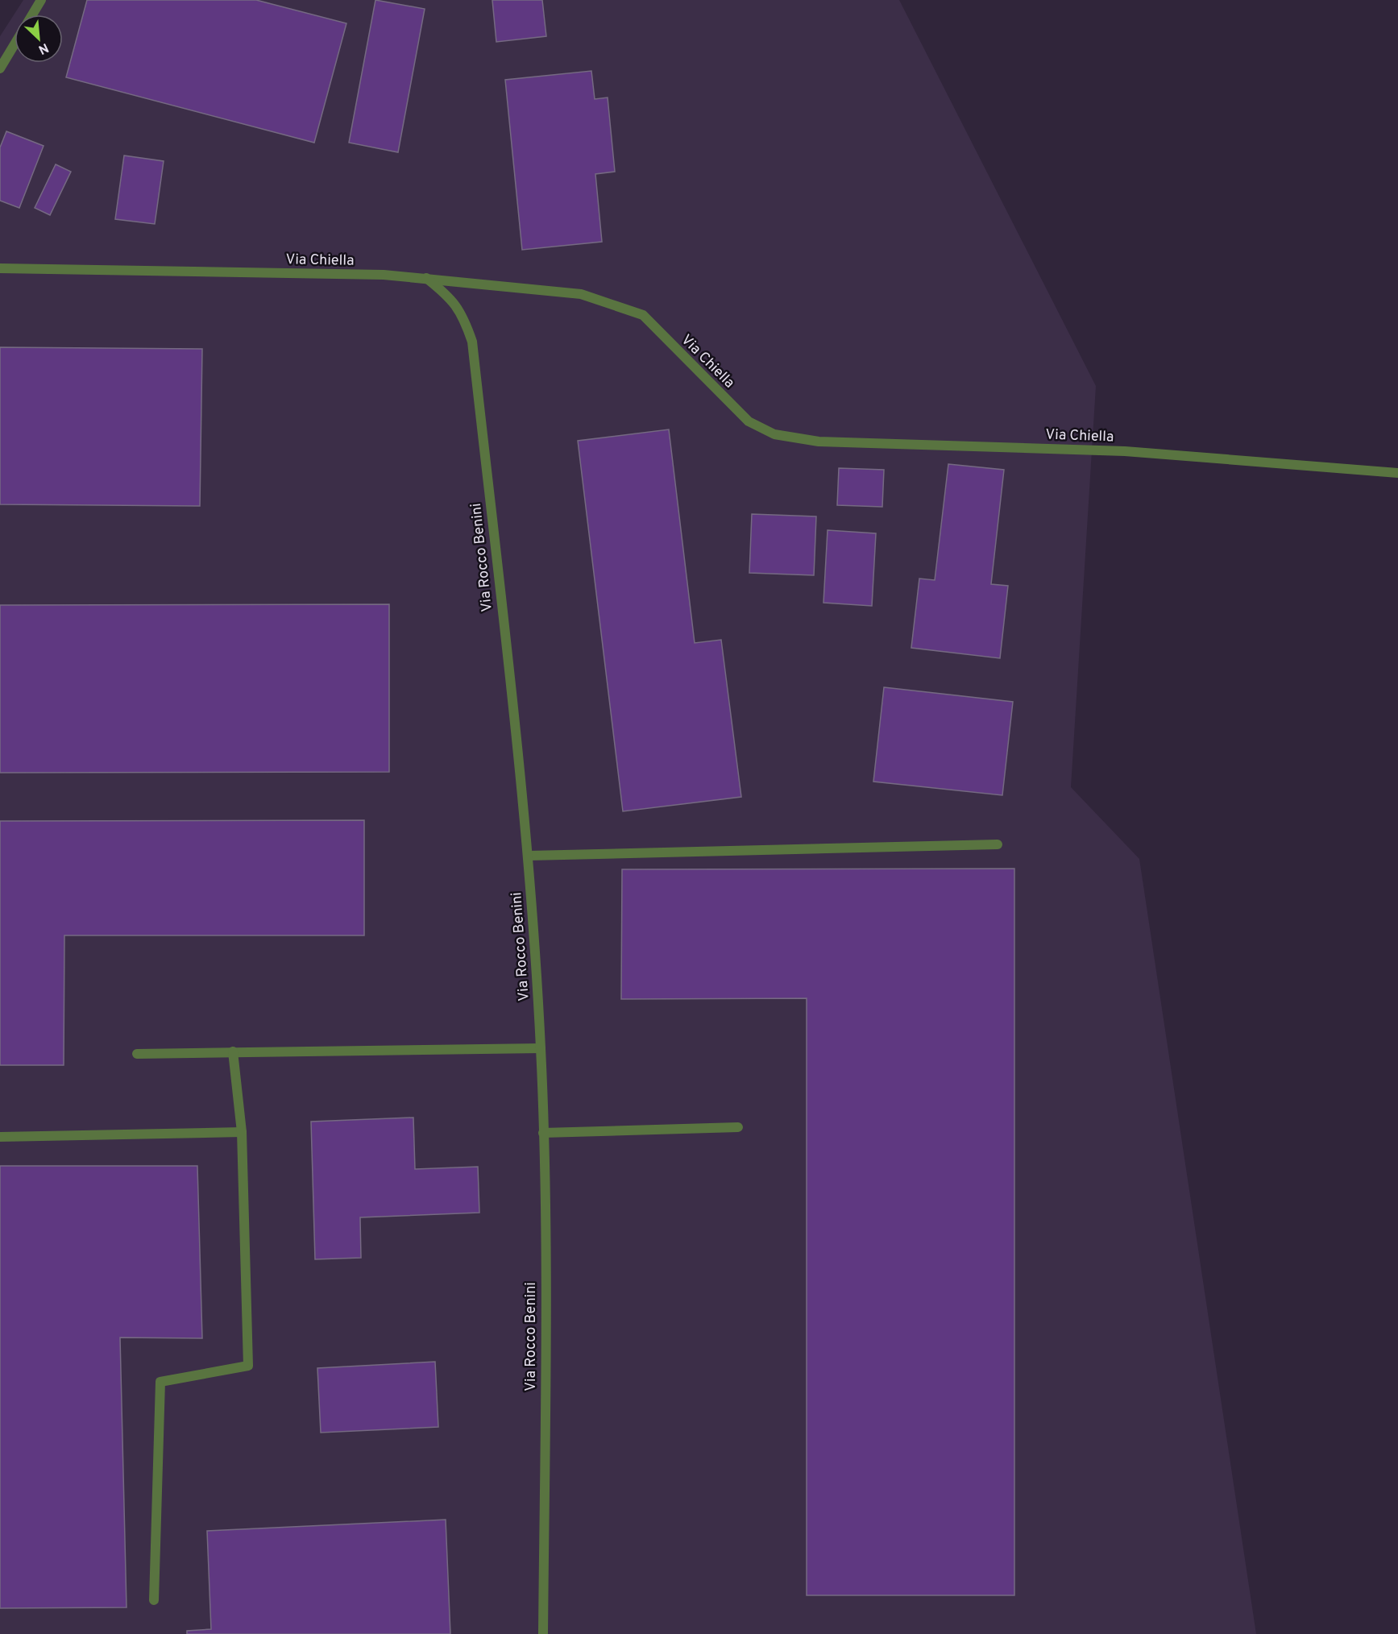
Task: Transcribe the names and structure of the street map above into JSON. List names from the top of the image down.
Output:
{
  "streets": {
    "street": ["Via Chiella", "Via Rocco Benini"]
  },
  "crossings": [
    ["Via Chiella", "Via Rocco Benini"]
  ],
  "north": "bottom right"
}
